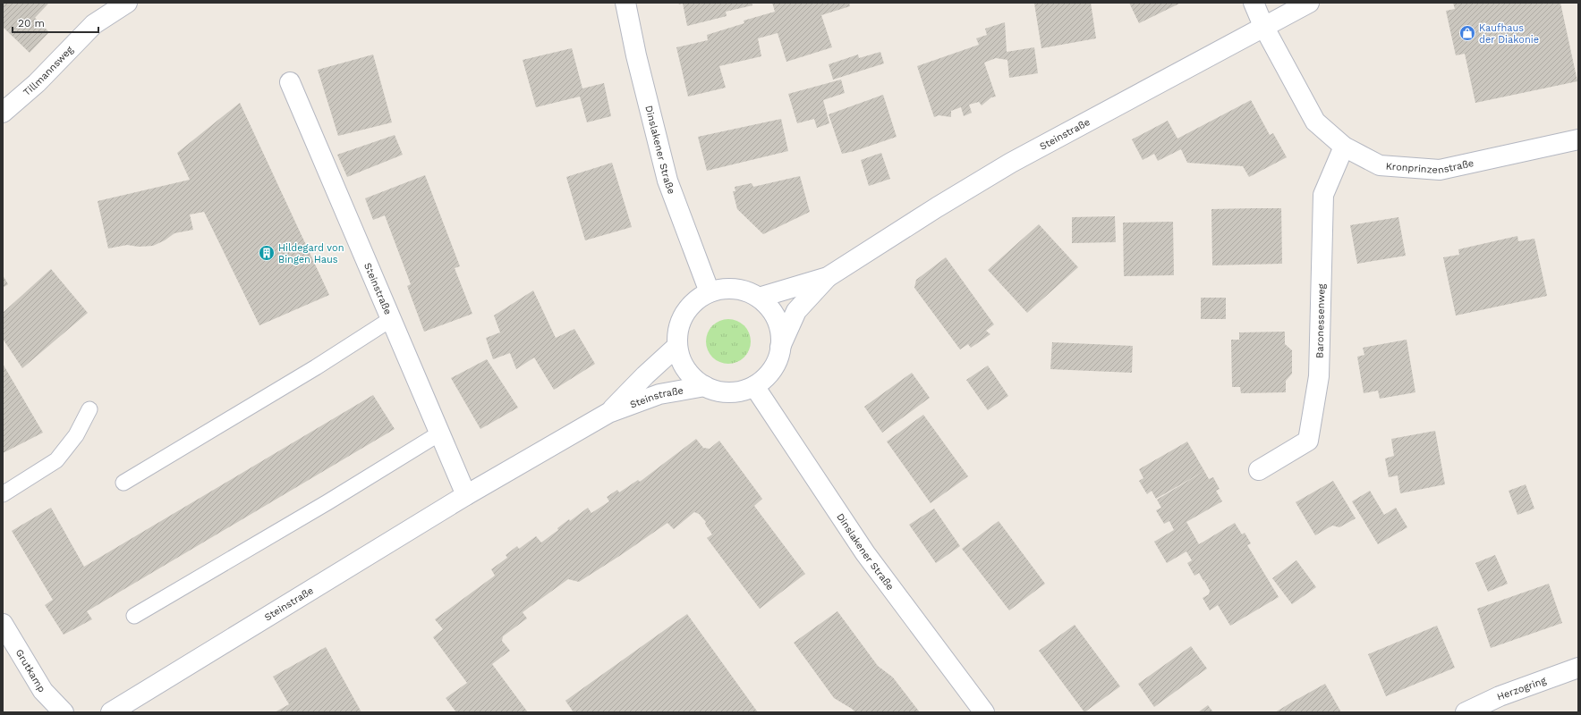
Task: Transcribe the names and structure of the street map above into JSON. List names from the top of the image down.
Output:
{
  "streets": {
    "street": [
      "Tillmannsweg",
      "Steinstraße",
      "Dinslakener Straße",
      "Kronprinzenstraße",
      "Baronessenweg",
      "Grutkamp",
      "Herzogring"
    ]
  },
  "crossings": [
    ["Steinstraße", "Dinslakener Straße"],
    ["Steinstraße", "Kronprinzenstraße"],
    ["Kronprinzenstraße", "Baronessenweg"]
  ],
  "places": {
    "shop": ["Kaufhaus der Diakonie"],
    "building": ["Hildegard von Bingen Haus"]
  },
  "scale_bar": "20 m"
}
